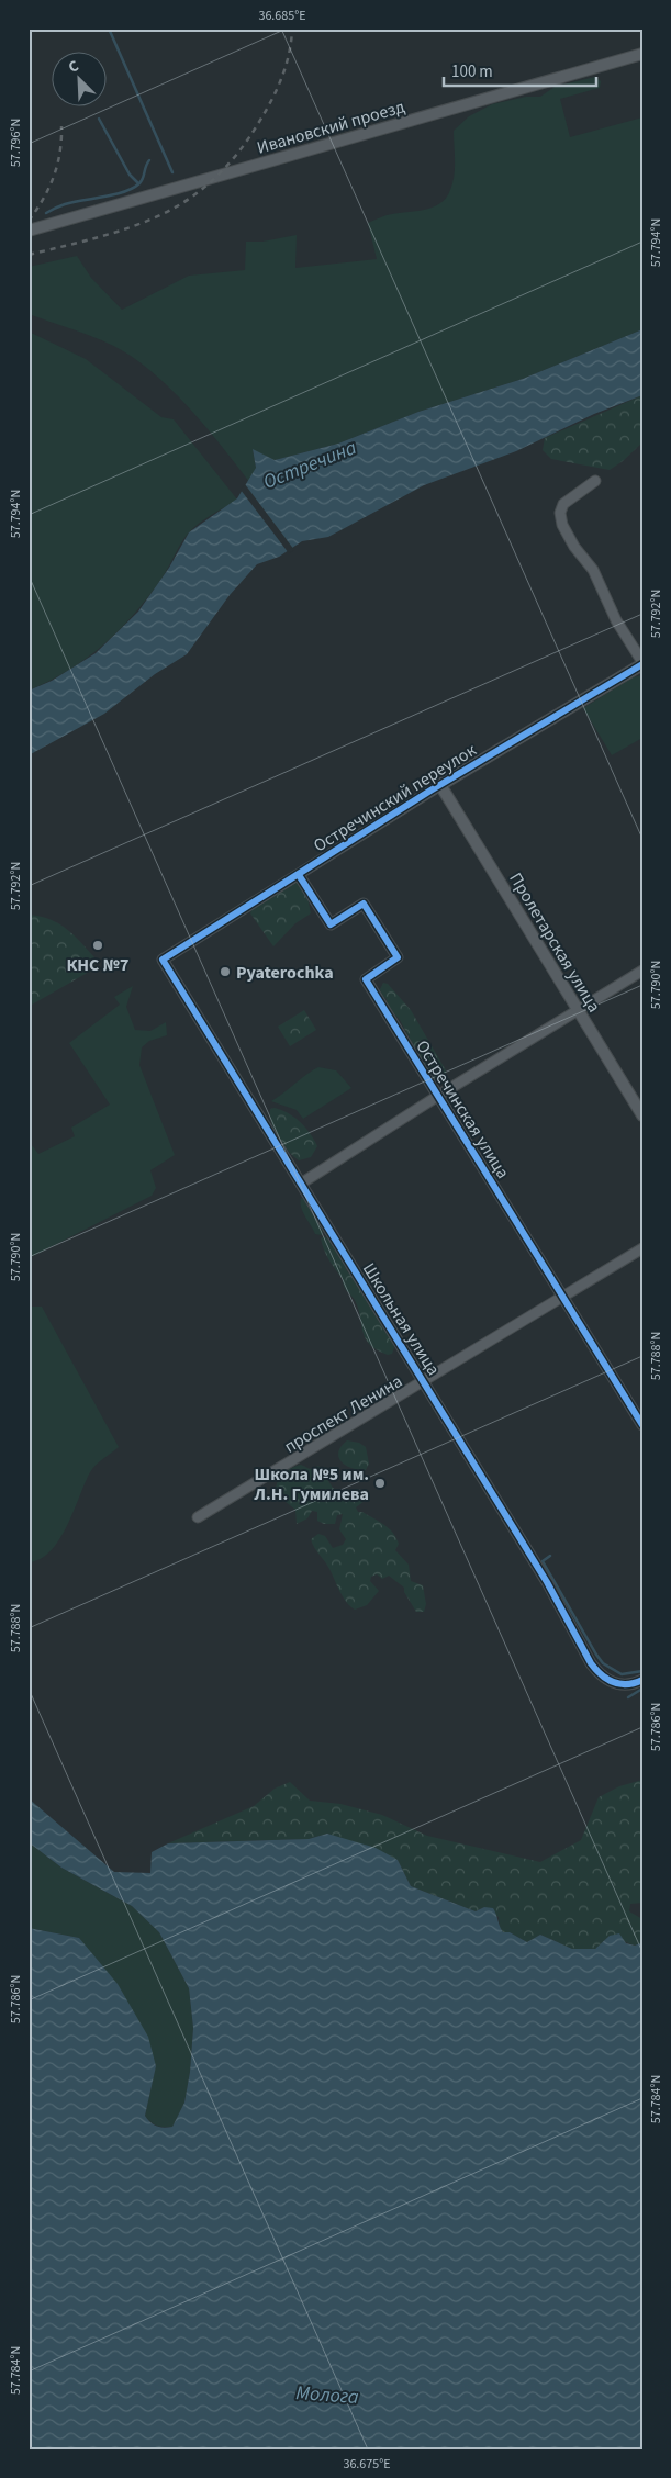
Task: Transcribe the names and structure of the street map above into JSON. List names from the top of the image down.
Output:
{
  "streets": {
    "street": [
      "Ивановский проезд",
      "Остречинский переулок",
      "Пролетарская улица",
      "Остречинская улица",
      "Школьная улица",
      "проспект Ленина"
    ]
  },
  "crossings": [
    ["Остречинский переулок", "Пролетарская улица"],
    ["Остречинский переулок", "Остречинская улица"],
    ["Остречинский переулок", "Школьная улица"],
    ["Остречинская улица", "проспект Ленина"],
    ["Школьная улица", "проспект Ленина"]
  ],
  "water": ["Остречина", "Молога"],
  "places": ["КНС №7", "Pyaterochka", "Школа №5 им. Л.Н. Гумилева"],
  "scale_bar": "100 m",
  "north": "top left",
  "coordinates": [
    "36.685°E",
    "57.796°N",
    "57.794°N",
    "57.792°N",
    "57.790°N",
    "57.788°N",
    "57.786°N",
    "57.784°N",
    "36.675°E"
  ]
}
